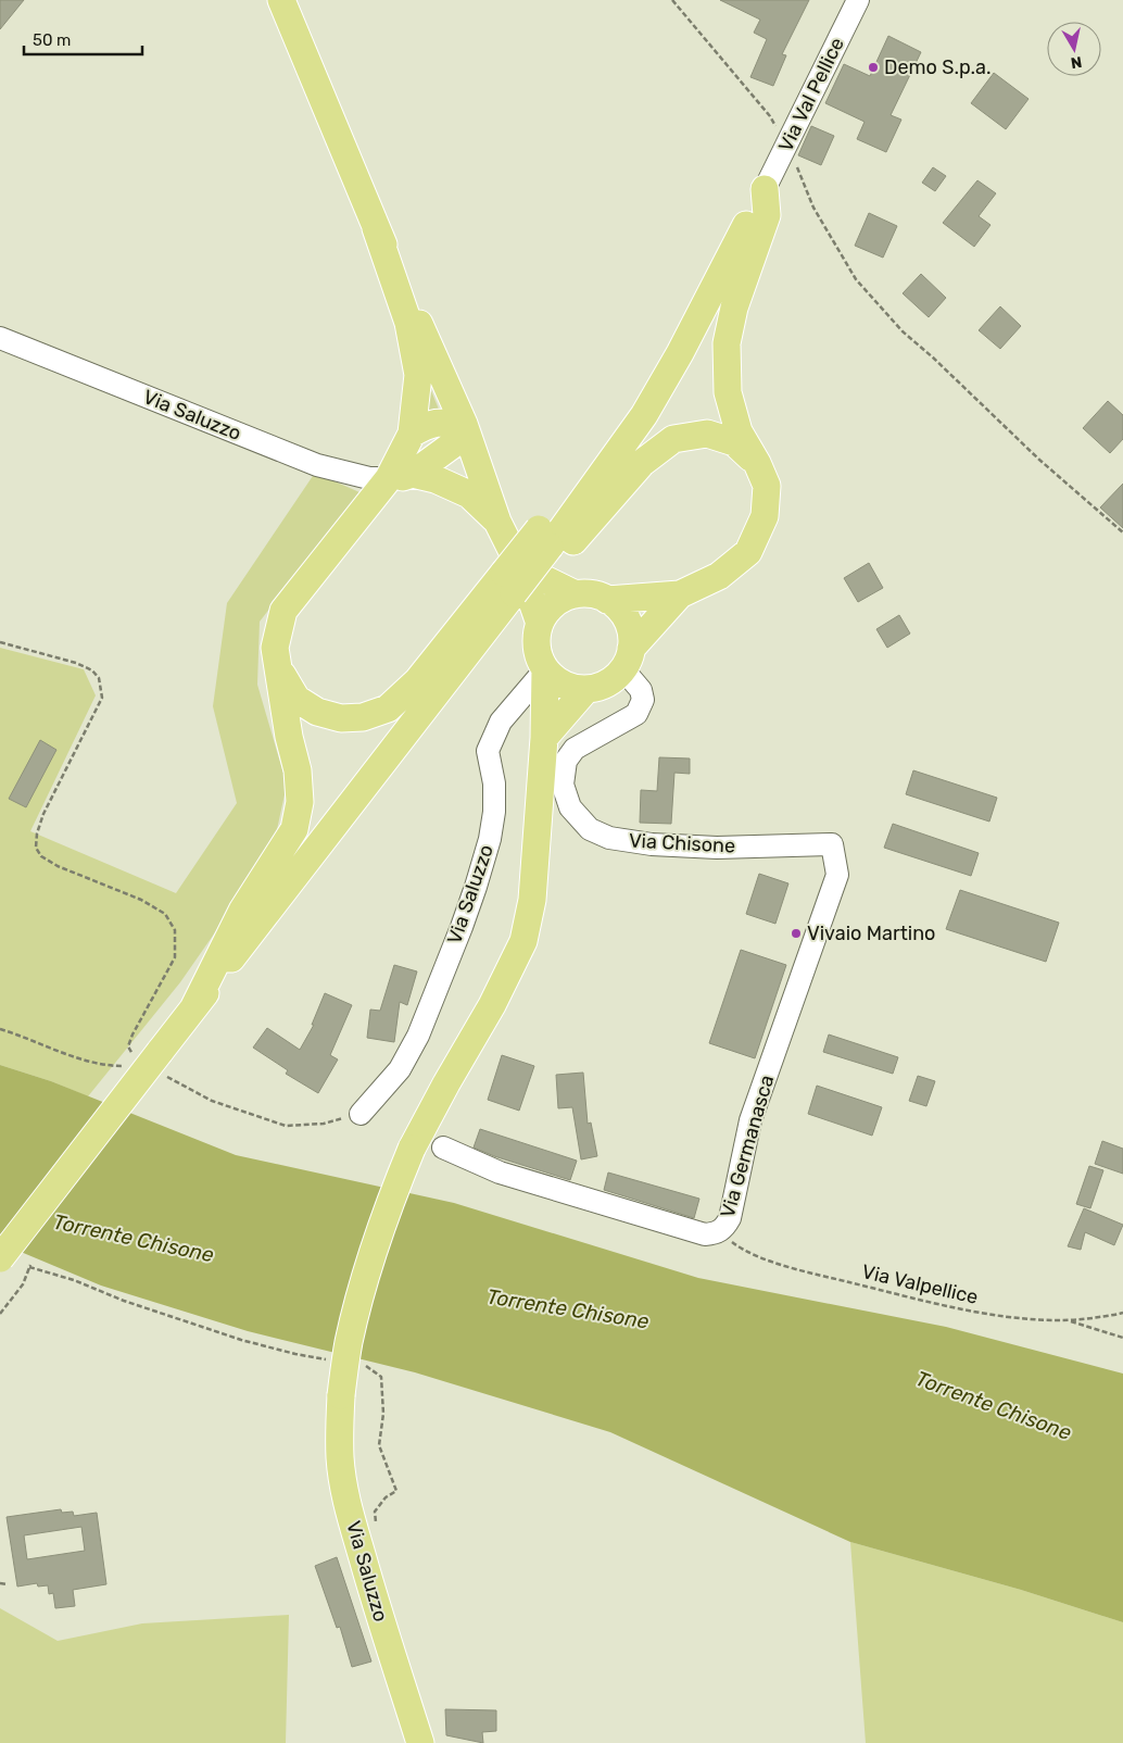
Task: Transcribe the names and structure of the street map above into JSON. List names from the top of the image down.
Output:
{
  "streets": {
    "main road": ["Via Saluzzo"],
    "street": ["Via Val Pellice", "Via Chisone", "Via Germanasca"],
    "path": ["Via Valpellice"]
  },
  "crossings": [
    ["Via Saluzzo", "Via Chisone"],
    ["Via Chisone", "Via Germanasca"],
    ["Via Germanasca", "Via Valpellice"]
  ],
  "water": ["Torrente Chisone"],
  "places": ["Demo S.p.a.", "Vivaio Martino"],
  "scale_bar": "50 m",
  "north": "bottom"
}
